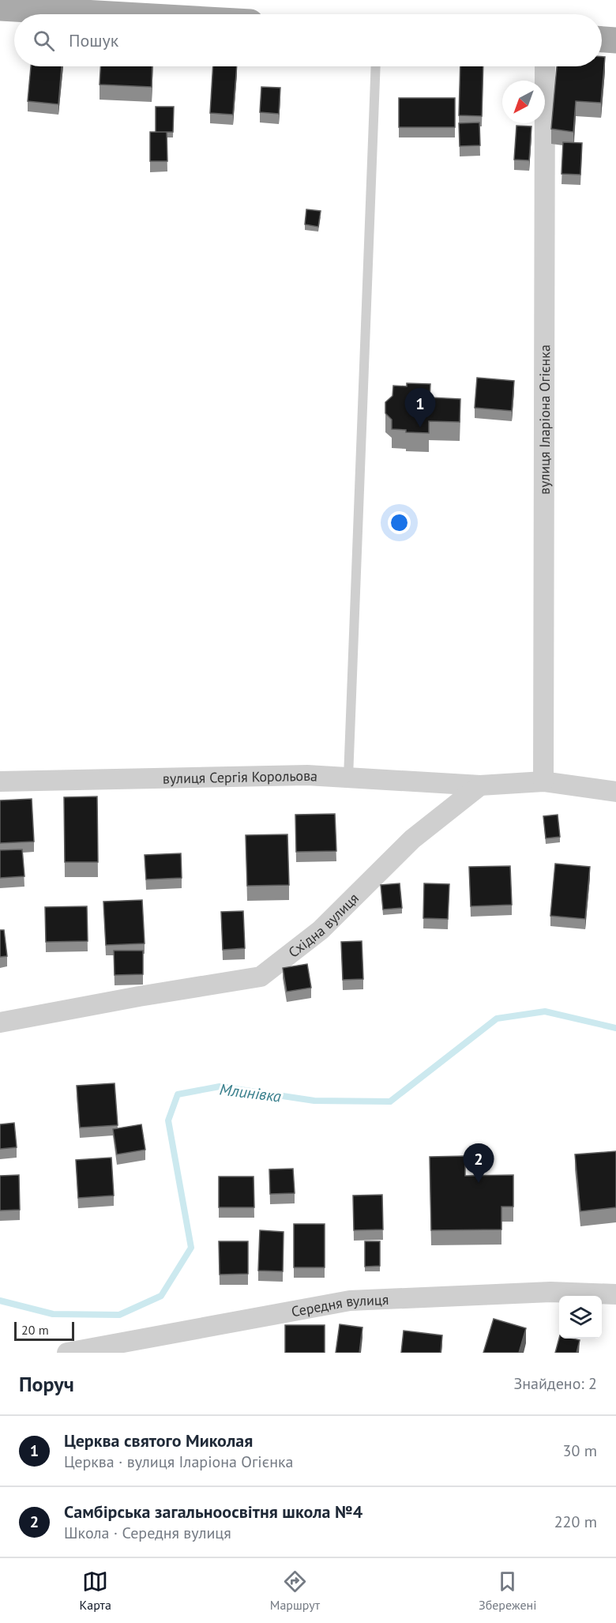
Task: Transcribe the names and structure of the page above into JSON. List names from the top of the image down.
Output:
{
  "streets": {
    "street": [
      "вулиця Іларіона Огієнка",
      "вулиця Сергія Корольова",
      "Східна вулиця",
      "Середня вулиця"
    ]
  },
  "crossings": [
    ["вулиця Сергія Корольова", "Східна вулиця"]
  ],
  "water": ["Млинівка"],
  "scale_bar": "20 m",
  "north": "bottom left",
  "page": {
    "search": "Пошук",
    "pins": ["1", "2"],
    "scale": "20 m",
    "heading": ["Поруч", "Знайдено: 2"],
    "list": [
      {
        "mark": "1",
        "name": "Церква святого Миколая",
        "note": "Церква · вулиця Іларіона Огієнка",
        "value": "30 m"
      },
      {
        "mark": "2",
        "name": "Самбірська загальноосвітня школа №4",
        "note": "Школа · Середня вулиця",
        "value": "220 m"
      }
    ],
    "nav": ["Карта", "Маршрут", "Збережені"]
  }
}
